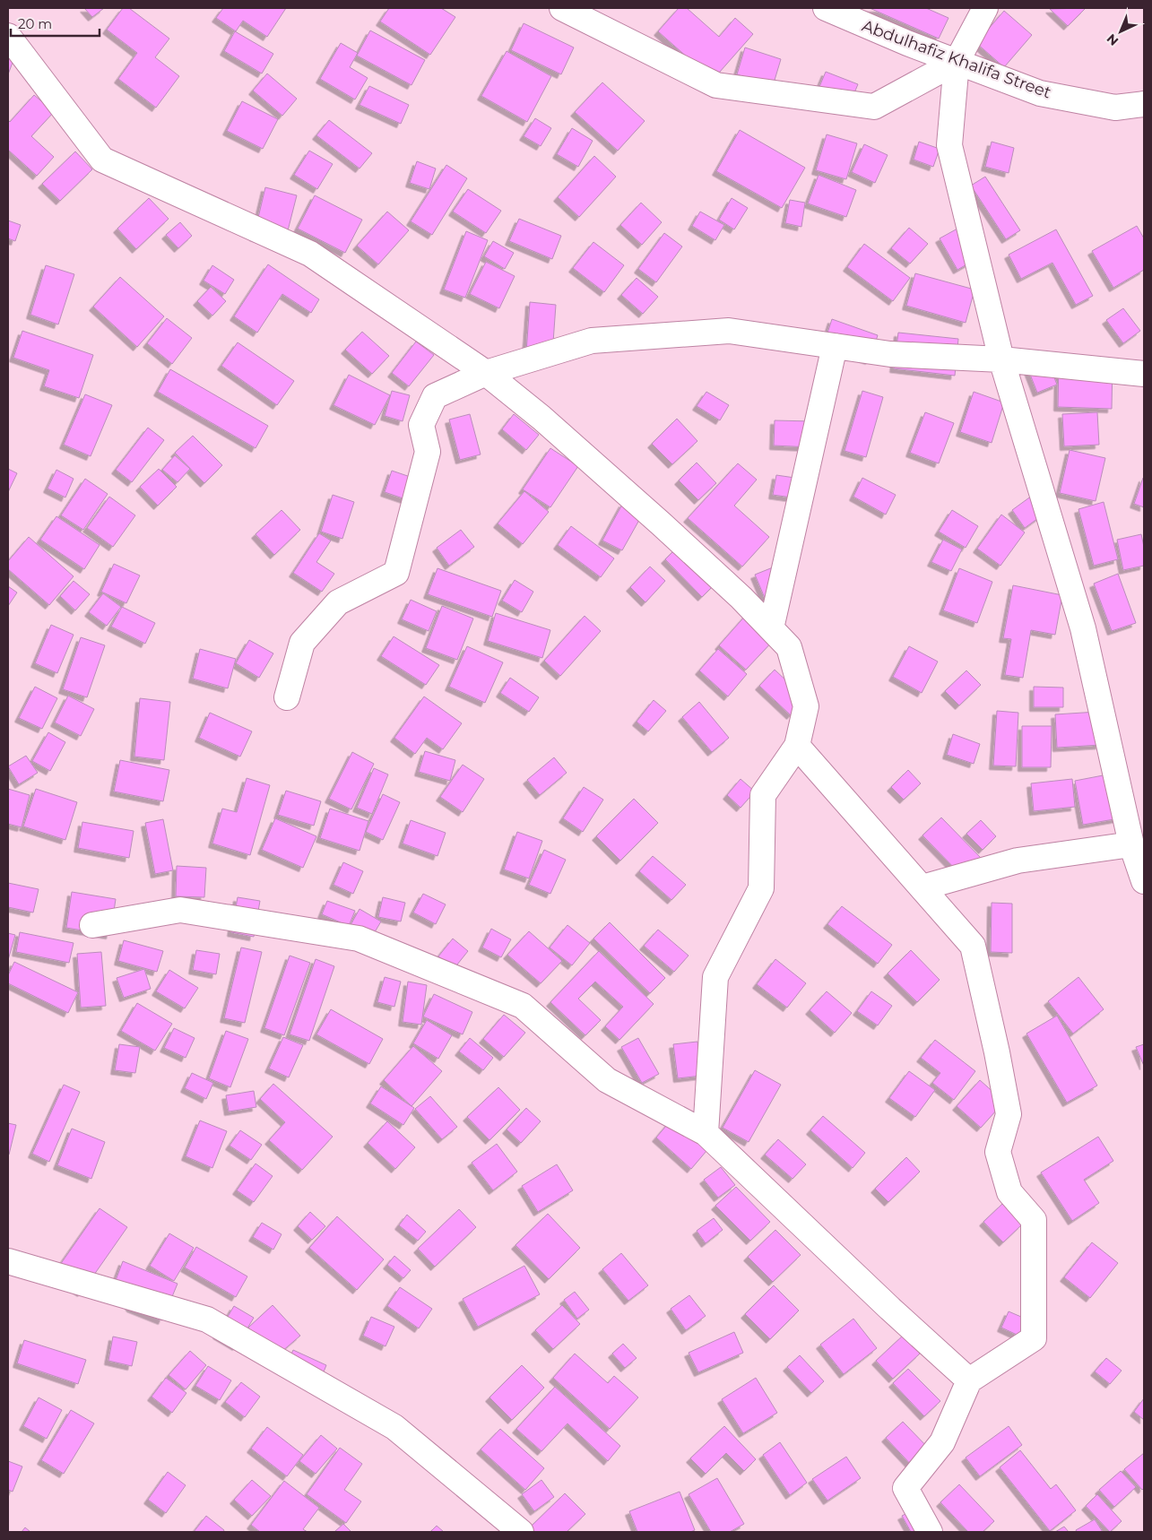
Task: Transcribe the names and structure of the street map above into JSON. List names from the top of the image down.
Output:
{
  "streets": {
    "street": ["Abdulhafiz Khalifa Street"]
  },
  "scale_bar": "20 m",
  "north": "bottom left"
}
